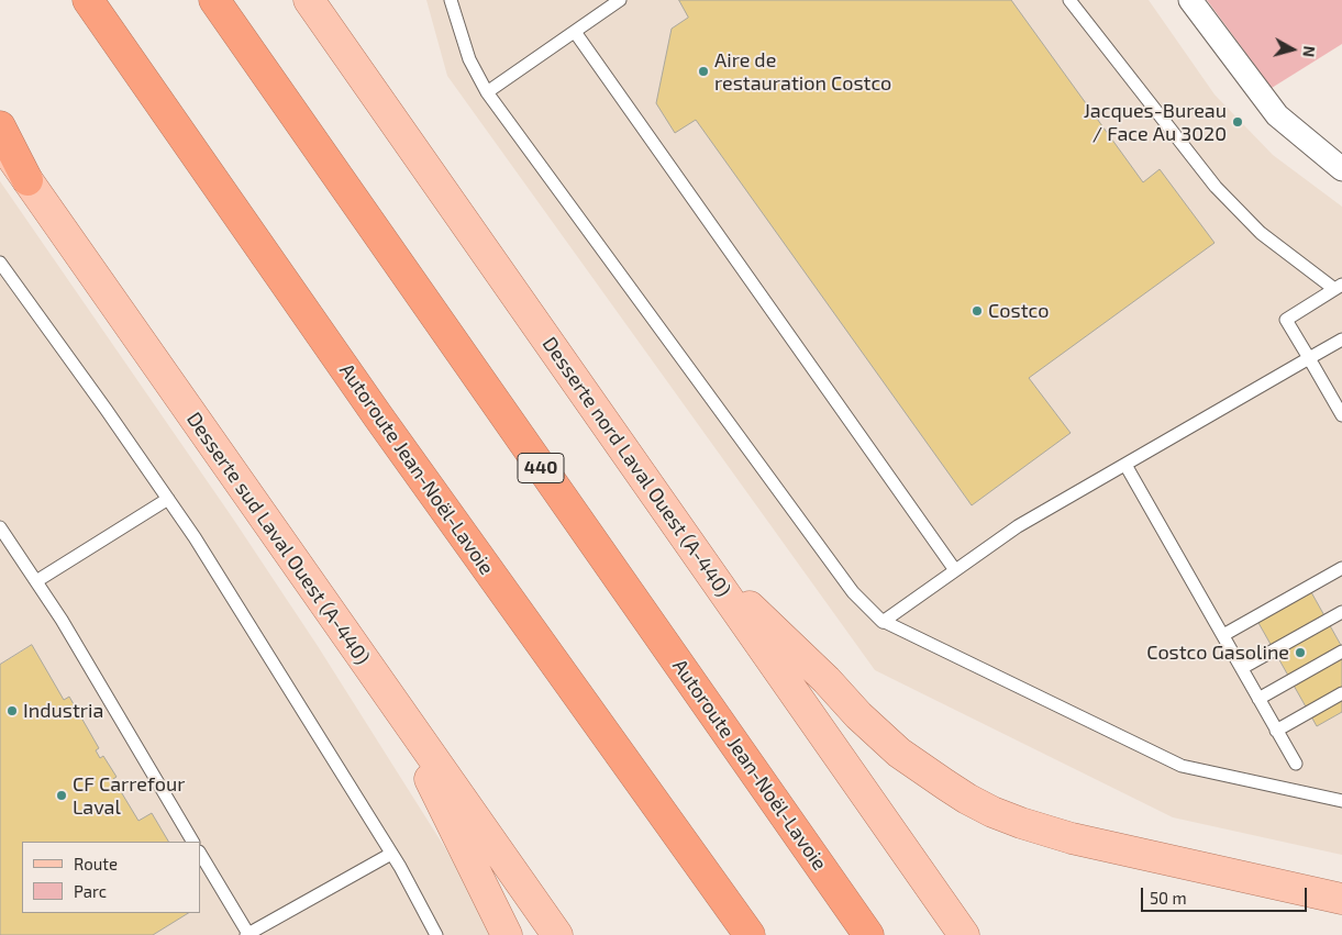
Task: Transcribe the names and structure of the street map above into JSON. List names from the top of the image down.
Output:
{
  "streets": {
    "highway": ["440", "Autoroute Jean-Noël-Lavoie"],
    "main road": ["Desserte nord Laval Ouest (A-440)", "Desserte sud Laval Ouest (A-440)"]
  },
  "places": [
    "Aire de restauration Costco",
    "Jacques-Bureau / Face Au 3020",
    "Costco",
    "Costco Gasoline",
    "Industria",
    "CF Carrefour Laval"
  ],
  "legend": ["Route", "Parc"],
  "scale_bar": "50 m",
  "north": "right"
}
